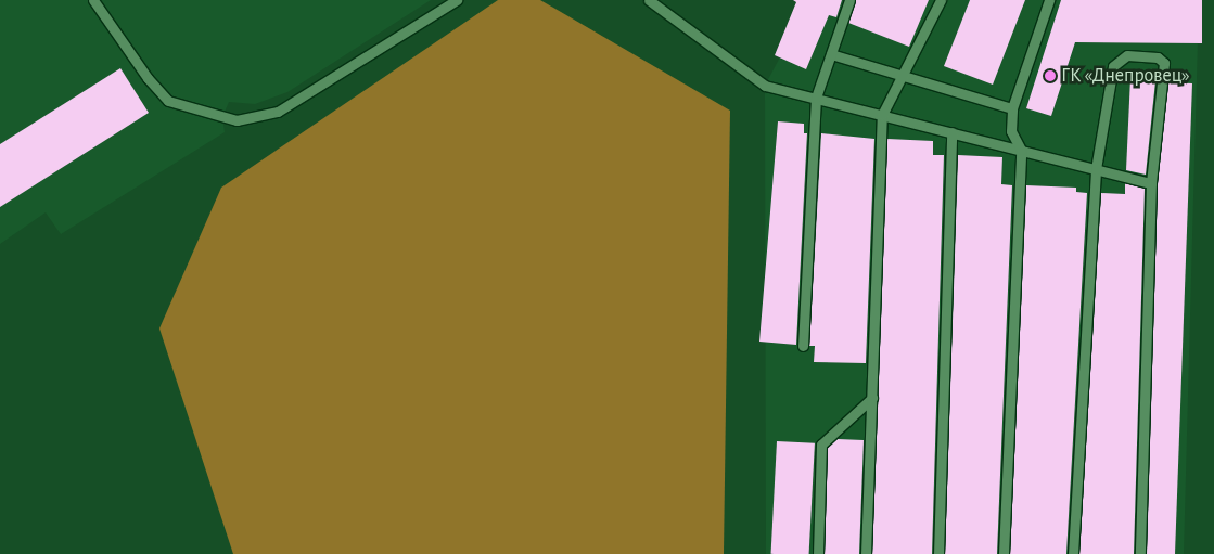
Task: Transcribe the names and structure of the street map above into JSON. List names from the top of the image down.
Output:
{
  "places": ["ГК «Днепровец»"]
}
